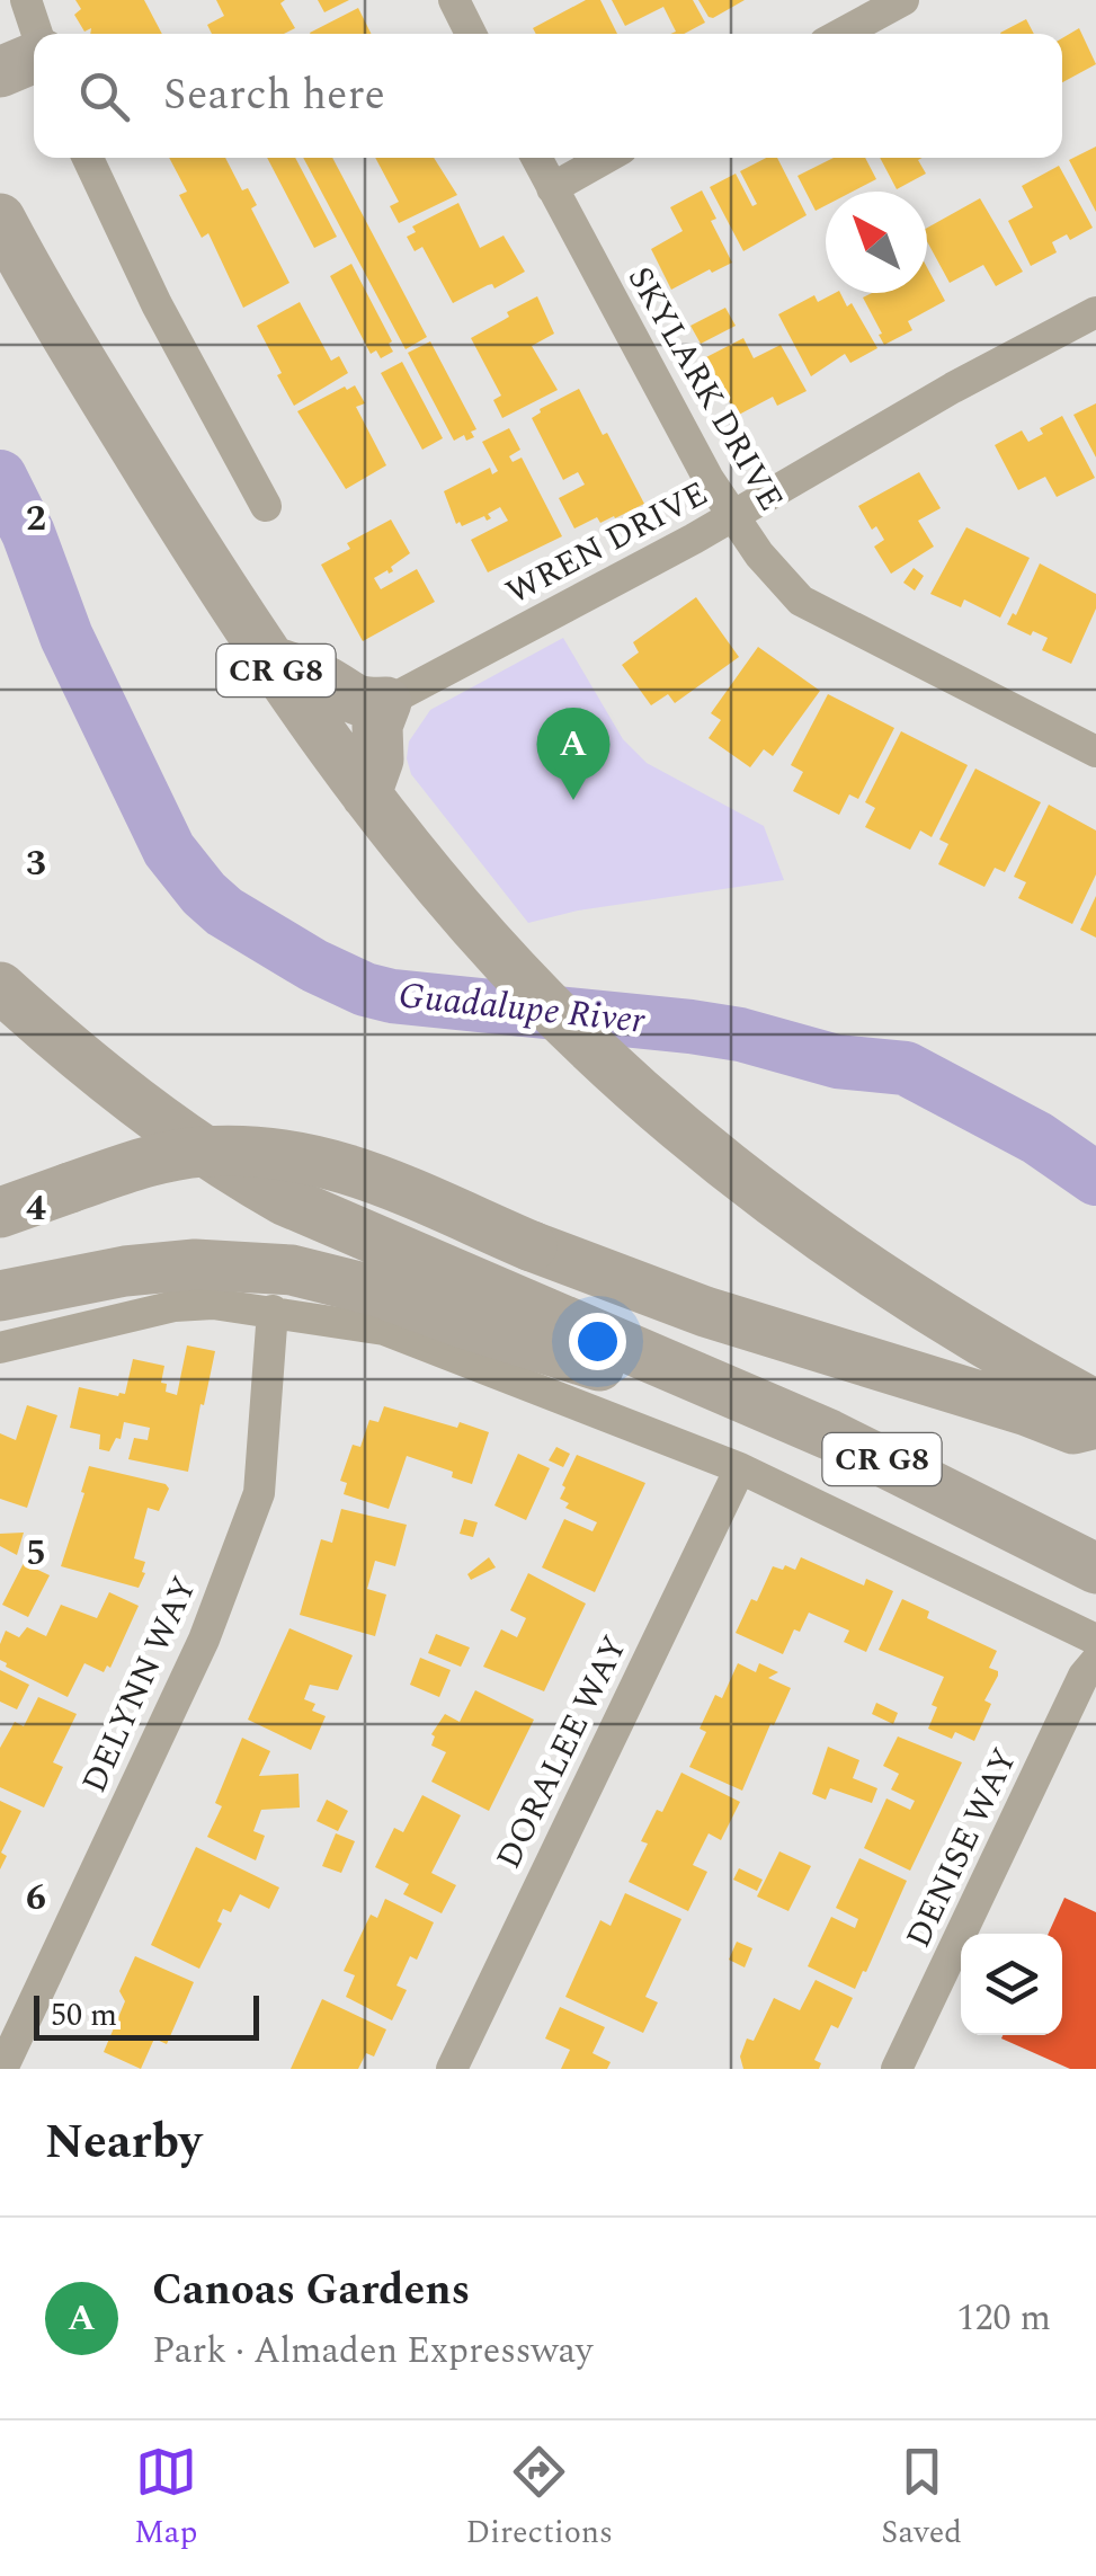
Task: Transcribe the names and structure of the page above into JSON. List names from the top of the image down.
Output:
{
  "streets": {
    "main road": ["CR G8"],
    "street": [
      "SKYLARK DRIVE",
      "WREN DRIVE",
      "DELYNN WAY",
      "DORALEE WAY",
      "DENISE WAY"
    ]
  },
  "crossings": [
    ["SKYLARK DRIVE", "WREN DRIVE"]
  ],
  "water": ["Guadalupe River"],
  "scale_bar": "50 m",
  "north": "top left",
  "page": {
    "search": "Search here",
    "pins": "A",
    "scale": "50 m",
    "heading": "Nearby",
    "list": [
      {
        "mark": "A",
        "name": "Canoas Gardens",
        "note": "Park · Almaden Expressway",
        "value": "120 m"
      }
    ],
    "nav": ["Map", "Directions", "Saved"]
  },
  "grid": {
    "rows": [
      "2",
      "3",
      "4",
      "5",
      "6"
    ]
  }
}
